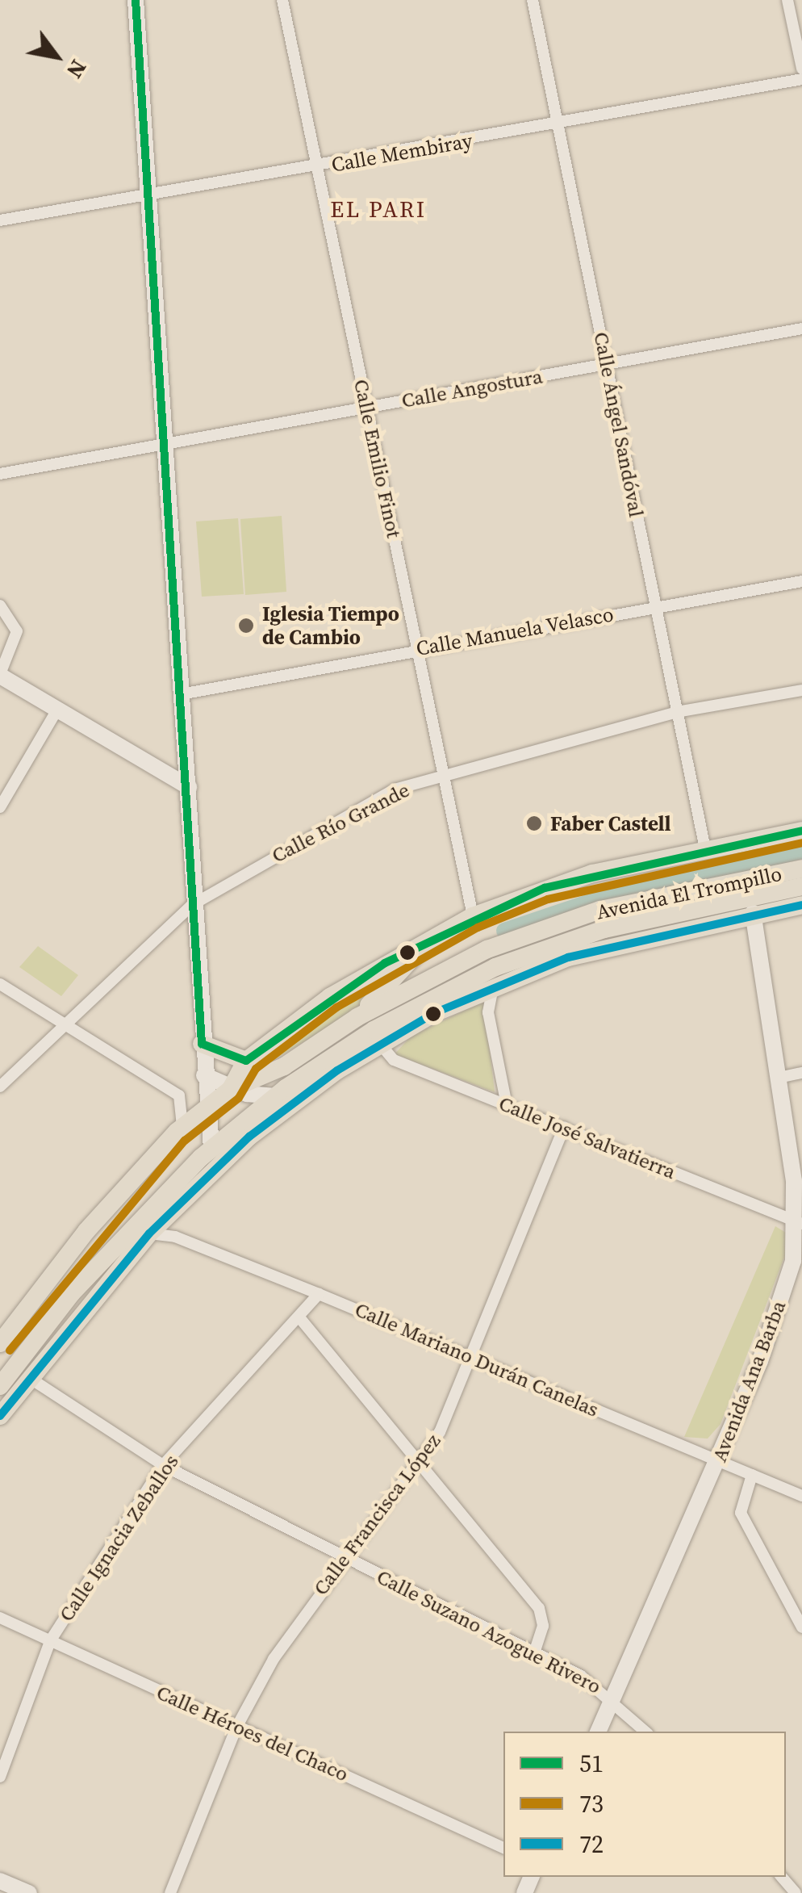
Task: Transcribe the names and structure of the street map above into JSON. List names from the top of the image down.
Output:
{
  "streets": {
    "main road": ["Avenida El Trompillo"],
    "street": [
      "Calle Membiray",
      "Calle Angostura",
      "Calle Ángel Sandóval",
      "Calle Emilio Finot",
      "Calle Manuela Velasco",
      "Calle Río Grande",
      "Calle José Salvatierra",
      "Calle Mariano Durán Canelas",
      "Avenida Ana Barba",
      "Calle Francisca López",
      "Calle Ignacia Zeballos",
      "Calle Suzano Azogue Rivero",
      "Calle Héroes del Chaco"
    ]
  },
  "crossings": [
    ["Calle Membiray", "Calle Ángel Sandóval"],
    ["Calle Membiray", "Calle Emilio Finot"],
    ["Calle Angostura", "Calle Ángel Sandóval"],
    ["Calle Angostura", "Calle Emilio Finot"],
    ["Calle Ángel Sandóval", "Calle Manuela Velasco"],
    ["Calle Ángel Sandóval", "Calle Río Grande"],
    ["Calle Ángel Sandóval", "Avenida El Trompillo"],
    ["Calle Emilio Finot", "Calle Manuela Velasco"],
    ["Calle Emilio Finot", "Calle Río Grande"],
    ["Calle Emilio Finot", "Avenida El Trompillo"],
    ["Avenida El Trompillo", "Calle José Salvatierra"],
    ["Avenida El Trompillo", "Calle Mariano Durán Canelas"],
    ["Avenida El Trompillo", "Avenida Ana Barba"],
    ["Avenida El Trompillo", "Calle Suzano Azogue Rivero"],
    ["Calle José Salvatierra", "Avenida Ana Barba"],
    ["Calle José Salvatierra", "Calle Francisca López"],
    ["Calle Mariano Durán Canelas", "Avenida Ana Barba"],
    ["Calle Mariano Durán Canelas", "Calle Francisca López"],
    ["Calle Mariano Durán Canelas", "Calle Ignacia Zeballos"],
    ["Avenida Ana Barba", "Calle Suzano Azogue Rivero"],
    ["Calle Francisca López", "Calle Suzano Azogue Rivero"],
    ["Calle Francisca López", "Calle Héroes del Chaco"],
    ["Calle Ignacia Zeballos", "Calle Suzano Azogue Rivero"],
    ["Calle Ignacia Zeballos", "Calle Héroes del Chaco"]
  ],
  "districts": ["EL PARI"],
  "places": ["Iglesia Tiempo de Cambio", "Faber Castell"],
  "lines": ["transit line 51", "transit line 73", "transit line 72"],
  "legend": ["51", "73", "72"],
  "north": "bottom right"
}
